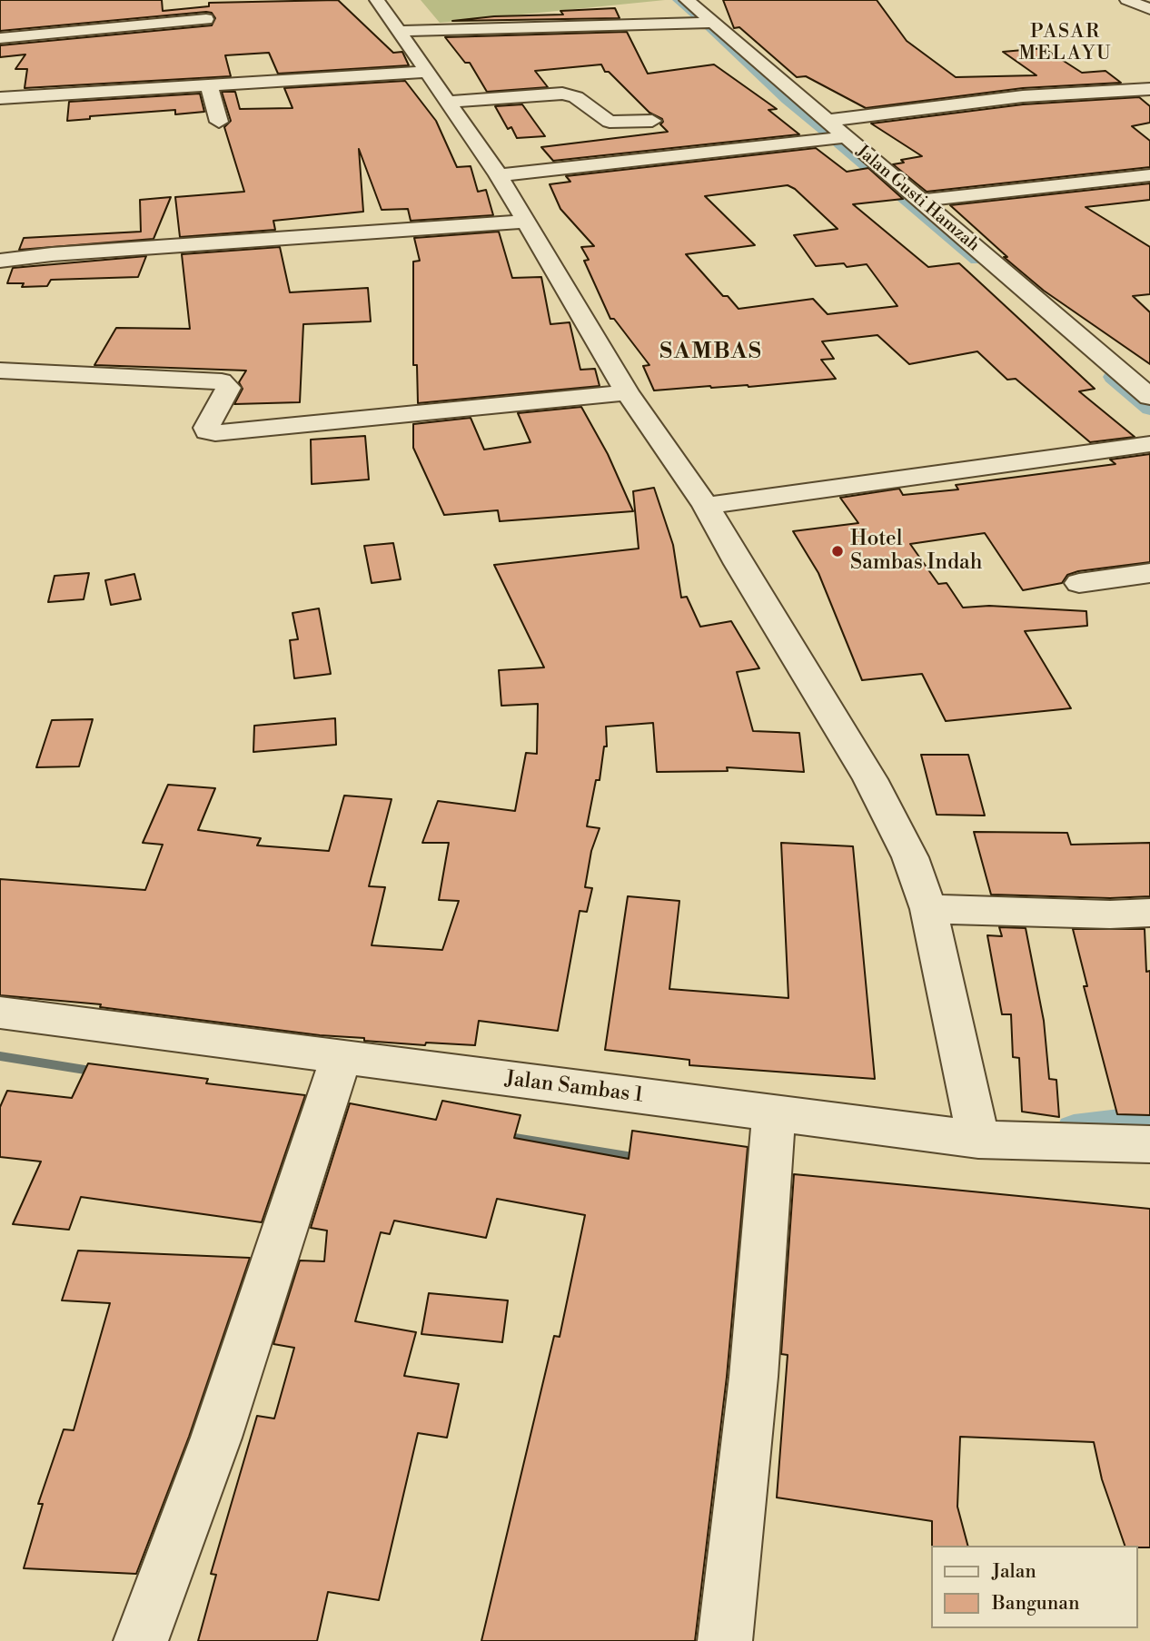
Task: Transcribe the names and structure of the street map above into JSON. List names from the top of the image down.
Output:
{
  "streets": {
    "street": ["Jalan Gusti Hamzah", "Jalan Sambas 1"]
  },
  "districts": ["PASAR MELAYU", "SAMBAS"],
  "places": ["Hotel Sambas Indah"],
  "legend": ["Jalan", "Bangunan"]
}
